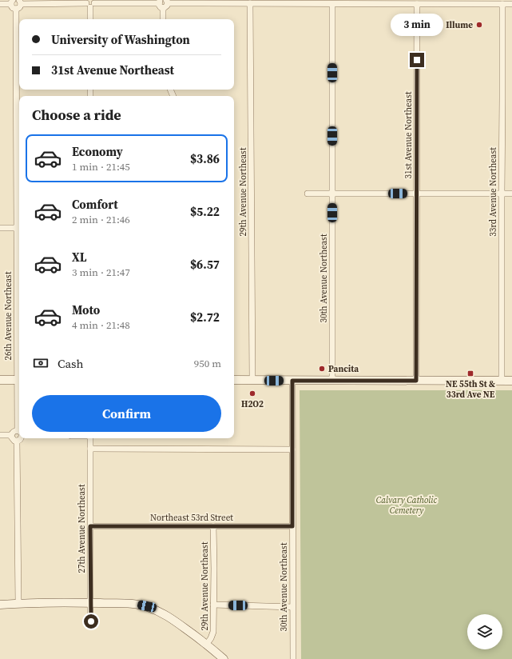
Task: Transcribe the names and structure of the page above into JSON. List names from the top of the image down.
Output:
{
  "streets": {
    "street": [
      "31st Avenue Northeast",
      "29th Avenue Northeast",
      "33rd Avenue Northeast",
      "30th Avenue Northeast",
      "26th Avenue Northeast",
      "Northeast 53rd Street",
      "27th Avenue Northeast"
    ]
  },
  "crossings": [
    ["29th Avenue Northeast", "Northeast 53rd Street"],
    ["30th Avenue Northeast", "Northeast 53rd Street"],
    ["Northeast 53rd Street", "27th Avenue Northeast"]
  ],
  "parks": ["Calvary Catholic Cemetery"],
  "places": {
    "other": ["Illume", "Pancita", "H2O2"],
    "transit": ["NE 55th St & 33rd Ave NE"]
  },
  "page": {
    "bubble": "3 min",
    "banner": ["University of Washington", "31st Avenue Northeast"],
    "heading": "Choose a ride",
    "list": [
      {
        "name": "Economy",
        "note": "1 min · 21:45",
        "value": "$3.86"
      },
      {
        "name": "Comfort",
        "note": "2 min · 21:46",
        "value": "$5.22"
      },
      {
        "name": "XL",
        "note": "3 min · 21:47",
        "value": "$6.57"
      },
      {
        "name": "Moto",
        "note": "4 min · 21:48",
        "value": "$2.72"
      }
    ],
    "pay": ["Cash", "950 m"],
    "buttons": "Confirm"
  }
}
